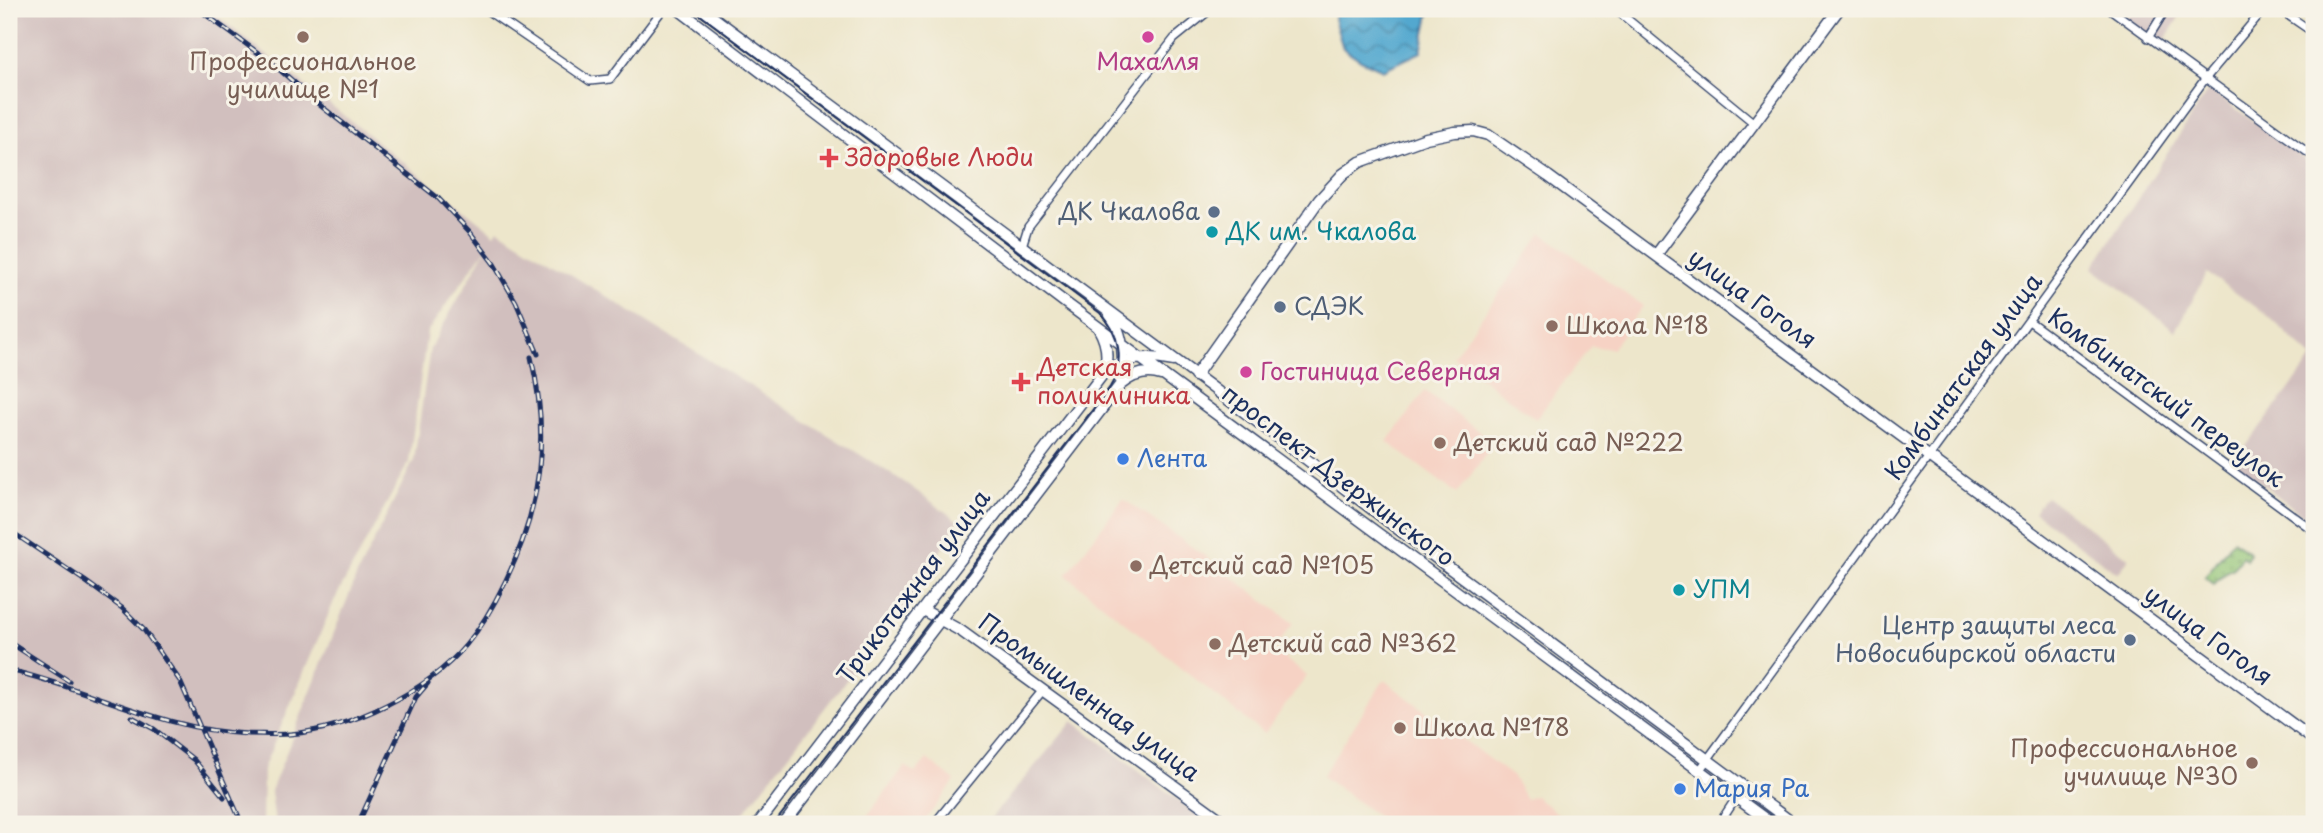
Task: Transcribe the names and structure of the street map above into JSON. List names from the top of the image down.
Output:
{
  "streets": {
    "main road": [
      "улица Гоголя",
      "проспект Дзержинского",
      "Трикотажная улица",
      "Промышленная улица"
    ],
    "street": ["Комбинатская улица", "Комбинатский переулок"]
  },
  "crossings": [
    ["улица Гоголя", "Комбинатская улица"],
    ["улица Гоголя", "проспект Дзержинского"],
    ["Комбинатская улица", "Комбинатский переулок"],
    ["Комбинатская улица", "проспект Дзержинского"],
    ["Трикотажная улица", "Промышленная улица"]
  ],
  "places": {
    "other": [
      "Профессиональное училище №1",
      "Махалля",
      "ДК Чкалова",
      "ДК им. Чкалова",
      "СДЭК",
      "Школа №18",
      "Гостиница Северная",
      "Детский сад №222",
      "Лента",
      "Детский сад №105",
      "УПМ",
      "Центр защиты леса Новосибирской области",
      "Детский сад №362",
      "Школа №178",
      "Профессиональное училище №30",
      "Мария Ра"
    ],
    "health": ["Здоровые Люди", "Детская поликлиника"]
  }
}
